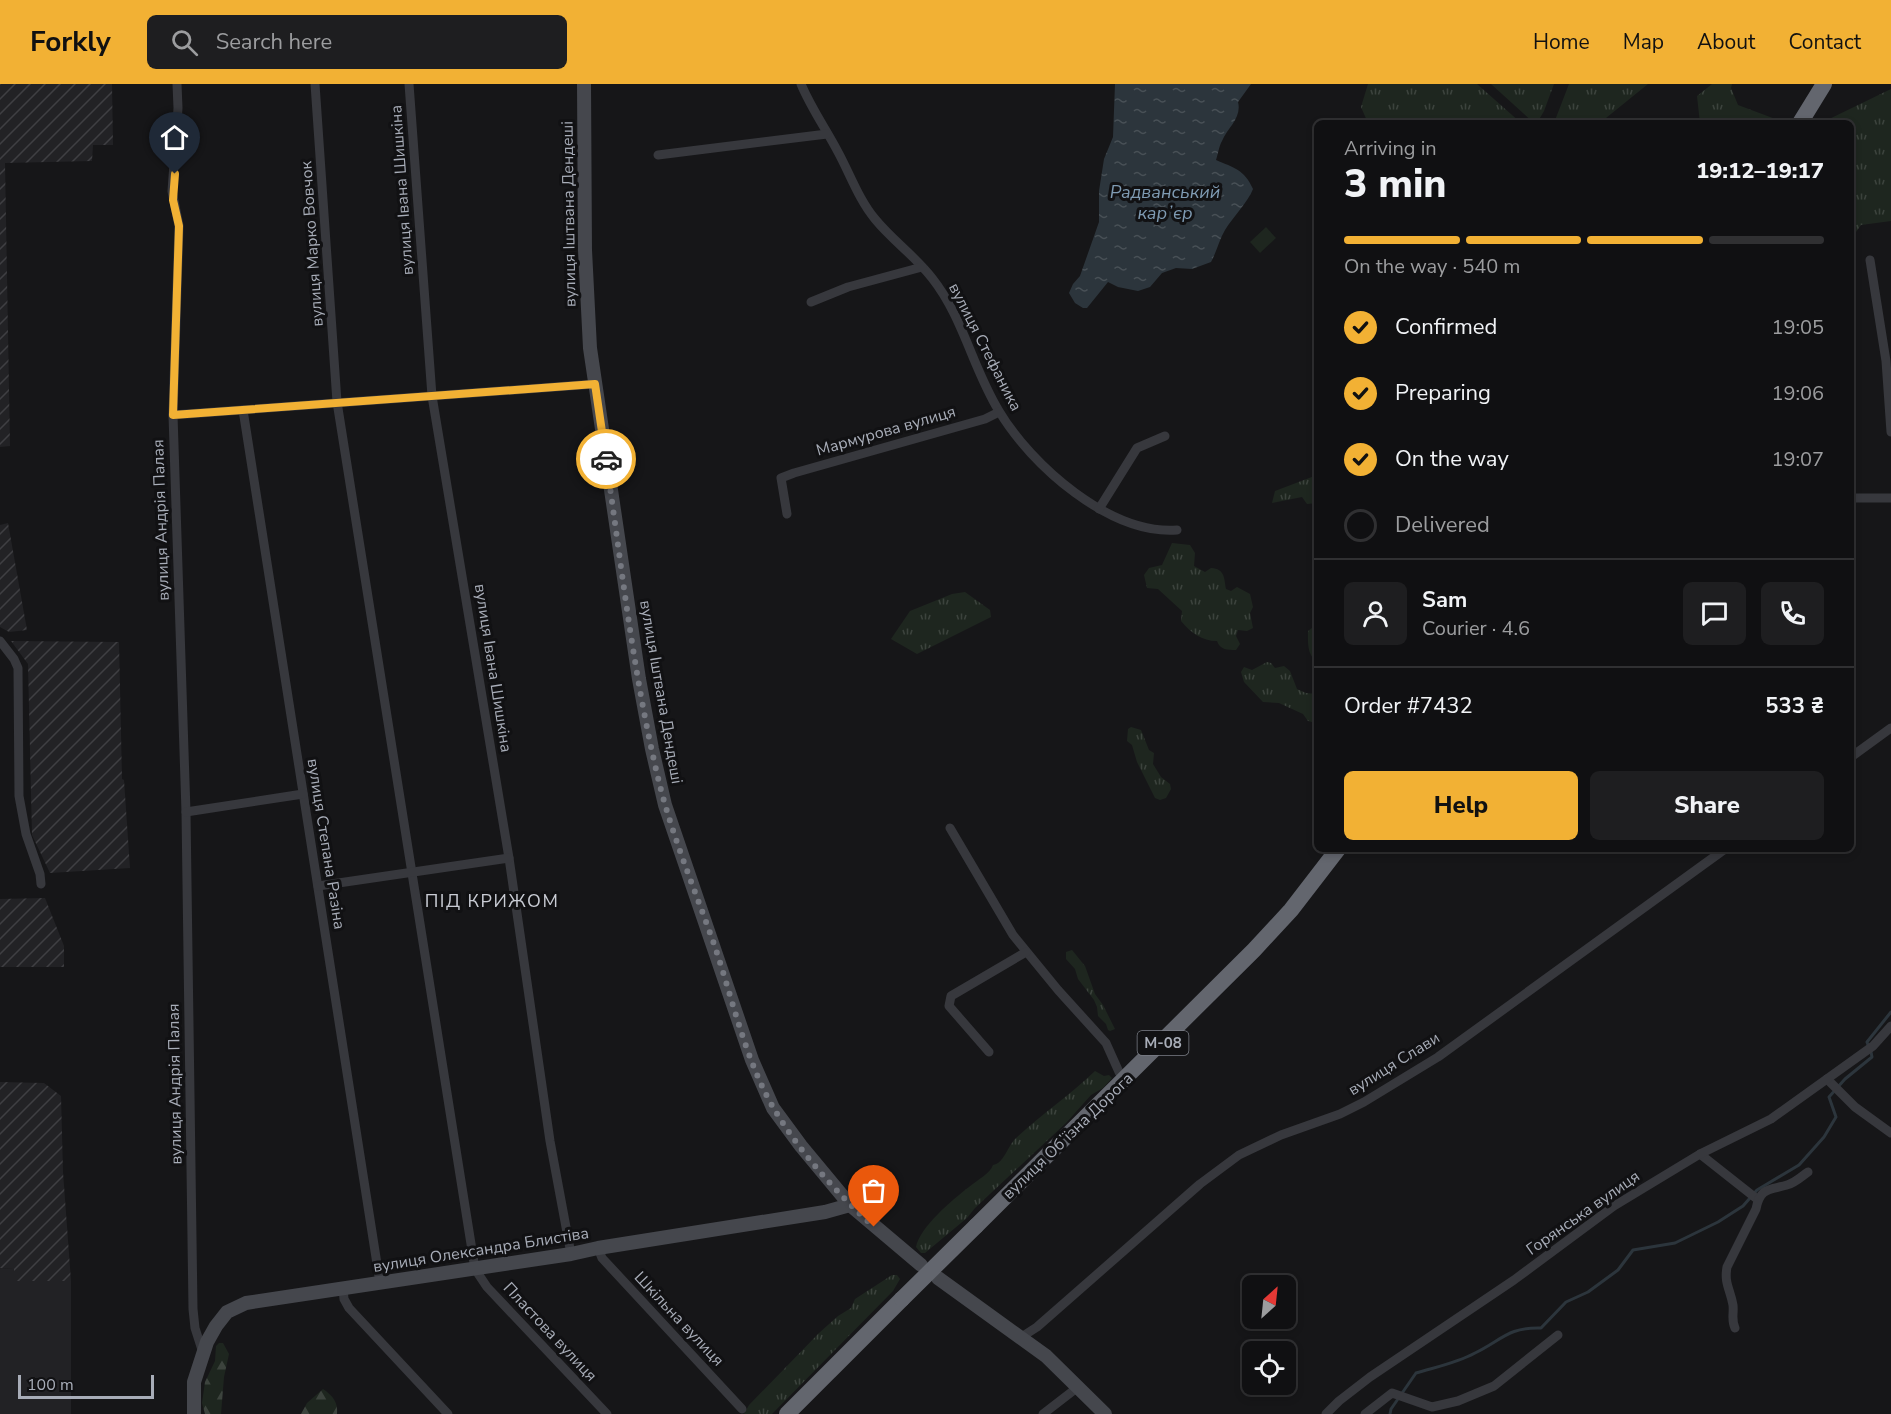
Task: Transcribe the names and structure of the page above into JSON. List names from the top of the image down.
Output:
{
  "streets": {
    "highway": ["М-08", "вулиця Обʼїзна Дорога"],
    "street": [
      "вулиця Івана Шишкіна",
      "вулиця Іштвана Дендеші",
      "вулиця Марко Вовчок",
      "вулиця Стефаника",
      "Мармурова вулиця",
      "вулиця Андрія Палая",
      "вулиця Степана Разіна",
      "вулиця Слави",
      "Горянська вулиця",
      "вулиця Олександра Блистіва",
      "Шкільна вулиця",
      "Пластова вулиця"
    ]
  },
  "crossings": [
    ["вулиця Івана Шишкіна", "вулиця Олександра Блистіва"],
    ["вулиця Іштвана Дендеші", "вулиця Олександра Блистіва"],
    ["вулиця Марко Вовчок", "вулиця Олександра Блистіва"],
    ["вулиця Марко Вовчок", "Пластова вулиця"],
    ["вулиця Стефаника", "Мармурова вулиця"],
    ["вулиця Андрія Палая", "вулиця Олександра Блистіва"],
    ["вулиця Степана Разіна", "вулиця Олександра Блистіва"],
    ["вулиця Олександра Блистіва", "Шкільна вулиця"],
    ["вулиця Олександра Блистіва", "Пластова вулиця"]
  ],
  "districts": ["ПІД КРИЖОМ"],
  "water": ["Радванський карʼєр"],
  "scale_bar": "100 m",
  "north": "top right",
  "page": {
    "header": "Forkly",
    "search": "Search here",
    "nav": [
      "Home",
      "Map",
      "About",
      "Contact"
    ],
    "heading": ["3 min", "Arriving in", "19:12–19:17"],
    "panel": [
      "Sam",
      "Courier · 4.6",
      "Order #7432",
      "533 ₴"
    ],
    "bar": "On the way · 540 m",
    "list": [
      ["Confirmed", "19:05"],
      ["Preparing", "19:06"],
      ["On the way", "19:07"],
      "Delivered"
    ],
    "buttons": ["Help", "Share"],
    "scale": "100 m"
  }
}
